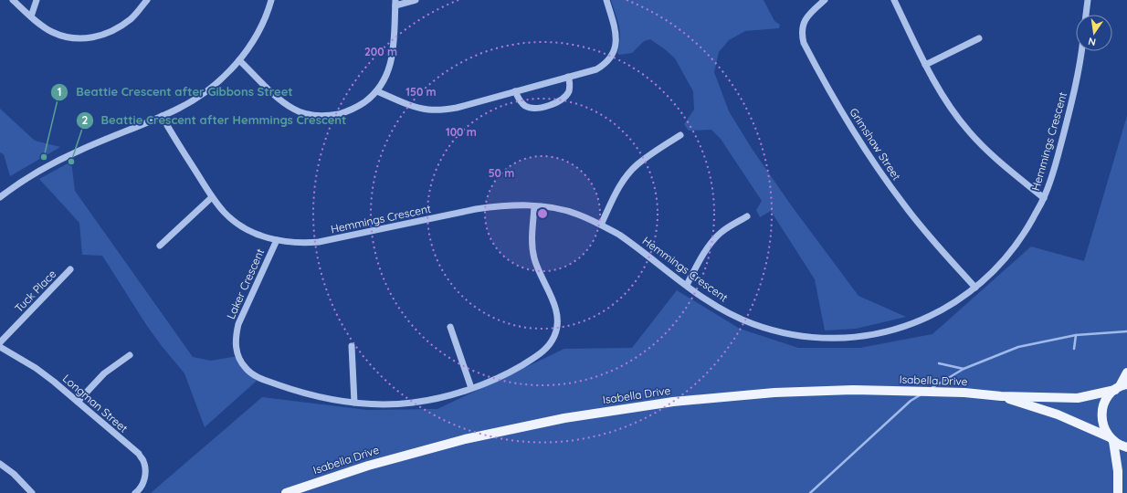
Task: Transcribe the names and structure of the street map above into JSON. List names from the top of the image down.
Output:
{
  "streets": {
    "main road": ["Isabella Drive"],
    "street": [
      "Hemmings Crescent",
      "Grimshaw Street",
      "Laker Crescent",
      "Tuck Place",
      "Longman Street"
    ]
  },
  "crossings": [
    ["Hemmings Crescent", "Grimshaw Street"],
    ["Hemmings Crescent", "Laker Crescent"]
  ],
  "places": ["Beattie Crescent after Gibbons Street", "Beattie Crescent after Hemmings Crescent"],
  "north": "bottom",
  "rings": [
    "200 m",
    "150 m",
    "100 m",
    "50 m"
  ]
}
